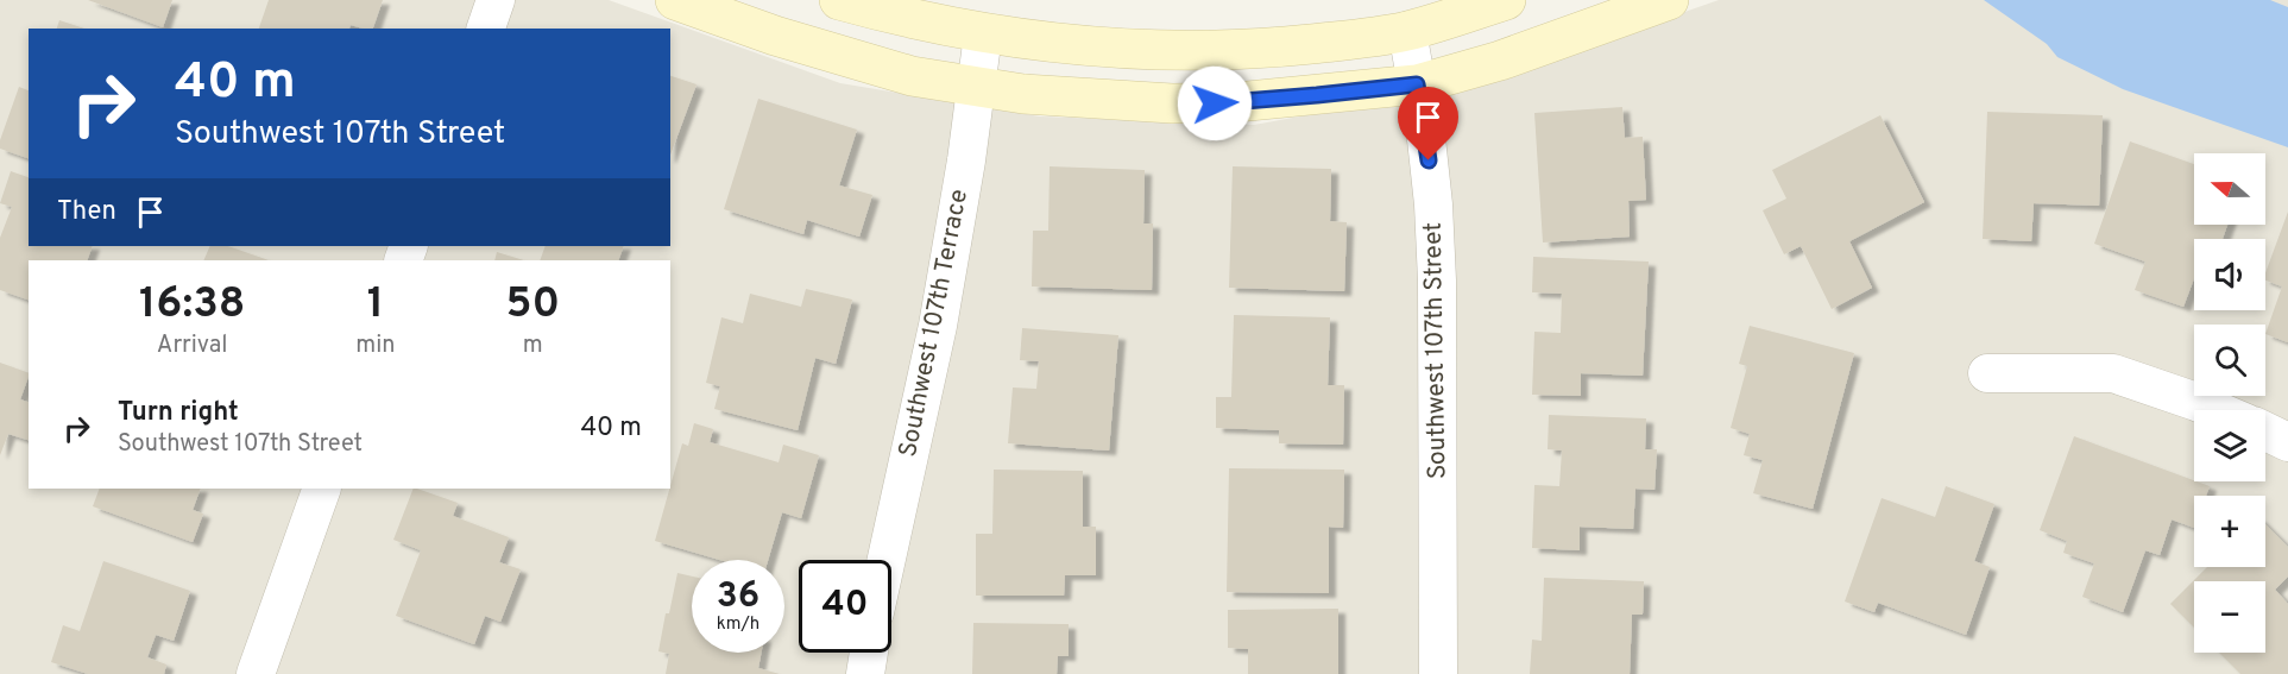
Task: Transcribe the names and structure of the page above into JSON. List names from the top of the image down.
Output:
{
  "streets": {
    "street": ["Southwest 107th Terrace", "Southwest 107th Street"]
  },
  "north": "left",
  "page": {
    "turn": ["40 m", "Southwest 107th Street"],
    "map_buttons": ["+", "−"],
    "then": "Then",
    "eta": [
      "16:38",
      "Arrival",
      "1",
      "min",
      "50",
      "m"
    ],
    "list": [
      {
        "name": "Turn right",
        "note": "Southwest 107th Street",
        "value": "40 m"
      }
    ],
    "speed": "36 km/h",
    "limit": "40"
  }
}
